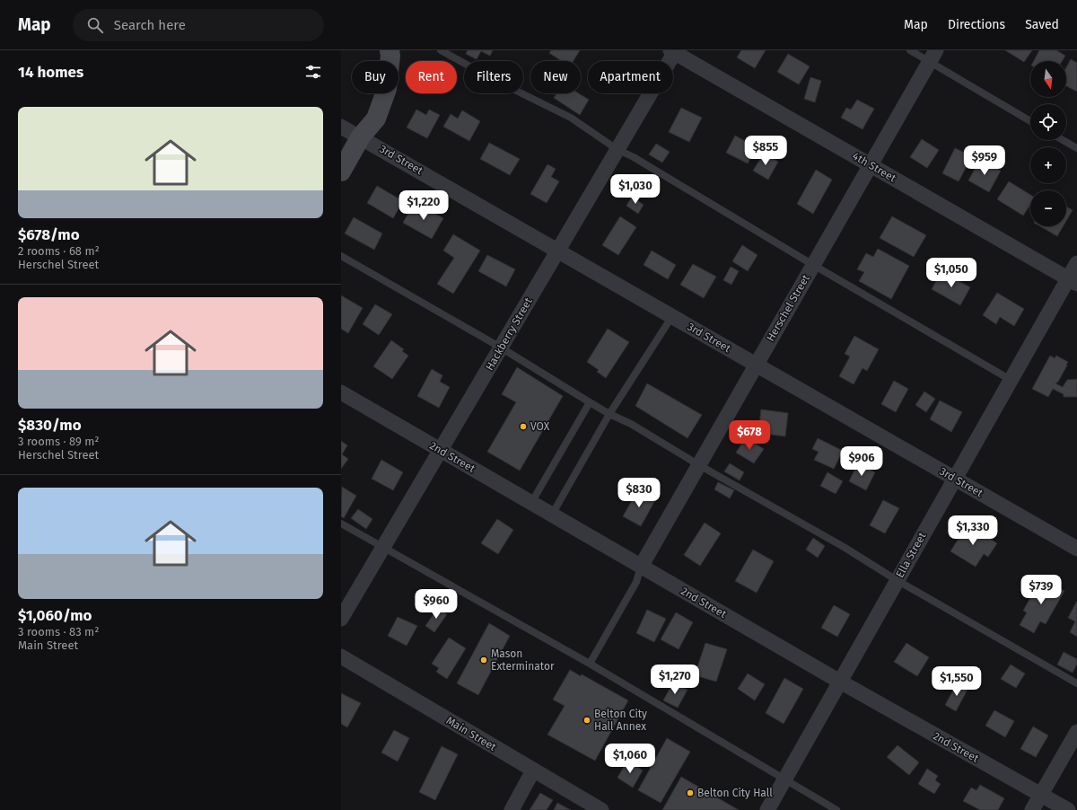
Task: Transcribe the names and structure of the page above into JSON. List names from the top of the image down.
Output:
{
  "streets": {
    "street": [
      "3rd Street",
      "4th Street",
      "Herschel Street",
      "Hackberry Street",
      "2nd Street",
      "Ella Street",
      "Main Street"
    ]
  },
  "crossings": [
    ["3rd Street", "Herschel Street"],
    ["3rd Street", "Hackberry Street"],
    ["3rd Street", "Ella Street"],
    ["4th Street", "Herschel Street"],
    ["4th Street", "Hackberry Street"],
    ["4th Street", "Ella Street"],
    ["Herschel Street", "2nd Street"],
    ["Hackberry Street", "2nd Street"],
    ["2nd Street", "Ella Street"]
  ],
  "places": [
    "VOX",
    "Mason Exterminator",
    "Belton City Hall Annex",
    "Belton City Hall"
  ],
  "north": "bottom",
  "page": {
    "header": "Map",
    "search": "Search here",
    "nav": ["Map", "Directions", "Saved"],
    "heading": "14 homes",
    "map_buttons": ["+", "−"],
    "chip": [
      "Buy",
      "Rent",
      "Filters",
      "New",
      "Apartment"
    ],
    "list": [
      {
        "name": "$678/mo",
        "note": "2 rooms · 68 m² · Herschel Street"
      },
      {
        "name": "$830/mo",
        "note": "3 rooms · 89 m² · Herschel Street"
      },
      {
        "name": "$1,060/mo",
        "note": "3 rooms · 83 m² · Main Street"
      }
    ],
    "price": [
      "$855",
      "$959",
      "$1,030",
      "$1,220",
      "$1,050",
      "$678",
      "$906",
      "$830",
      "$1,330",
      "$739",
      "$960",
      "$1,270",
      "$1,550",
      "$1,060"
    ]
  }
}
